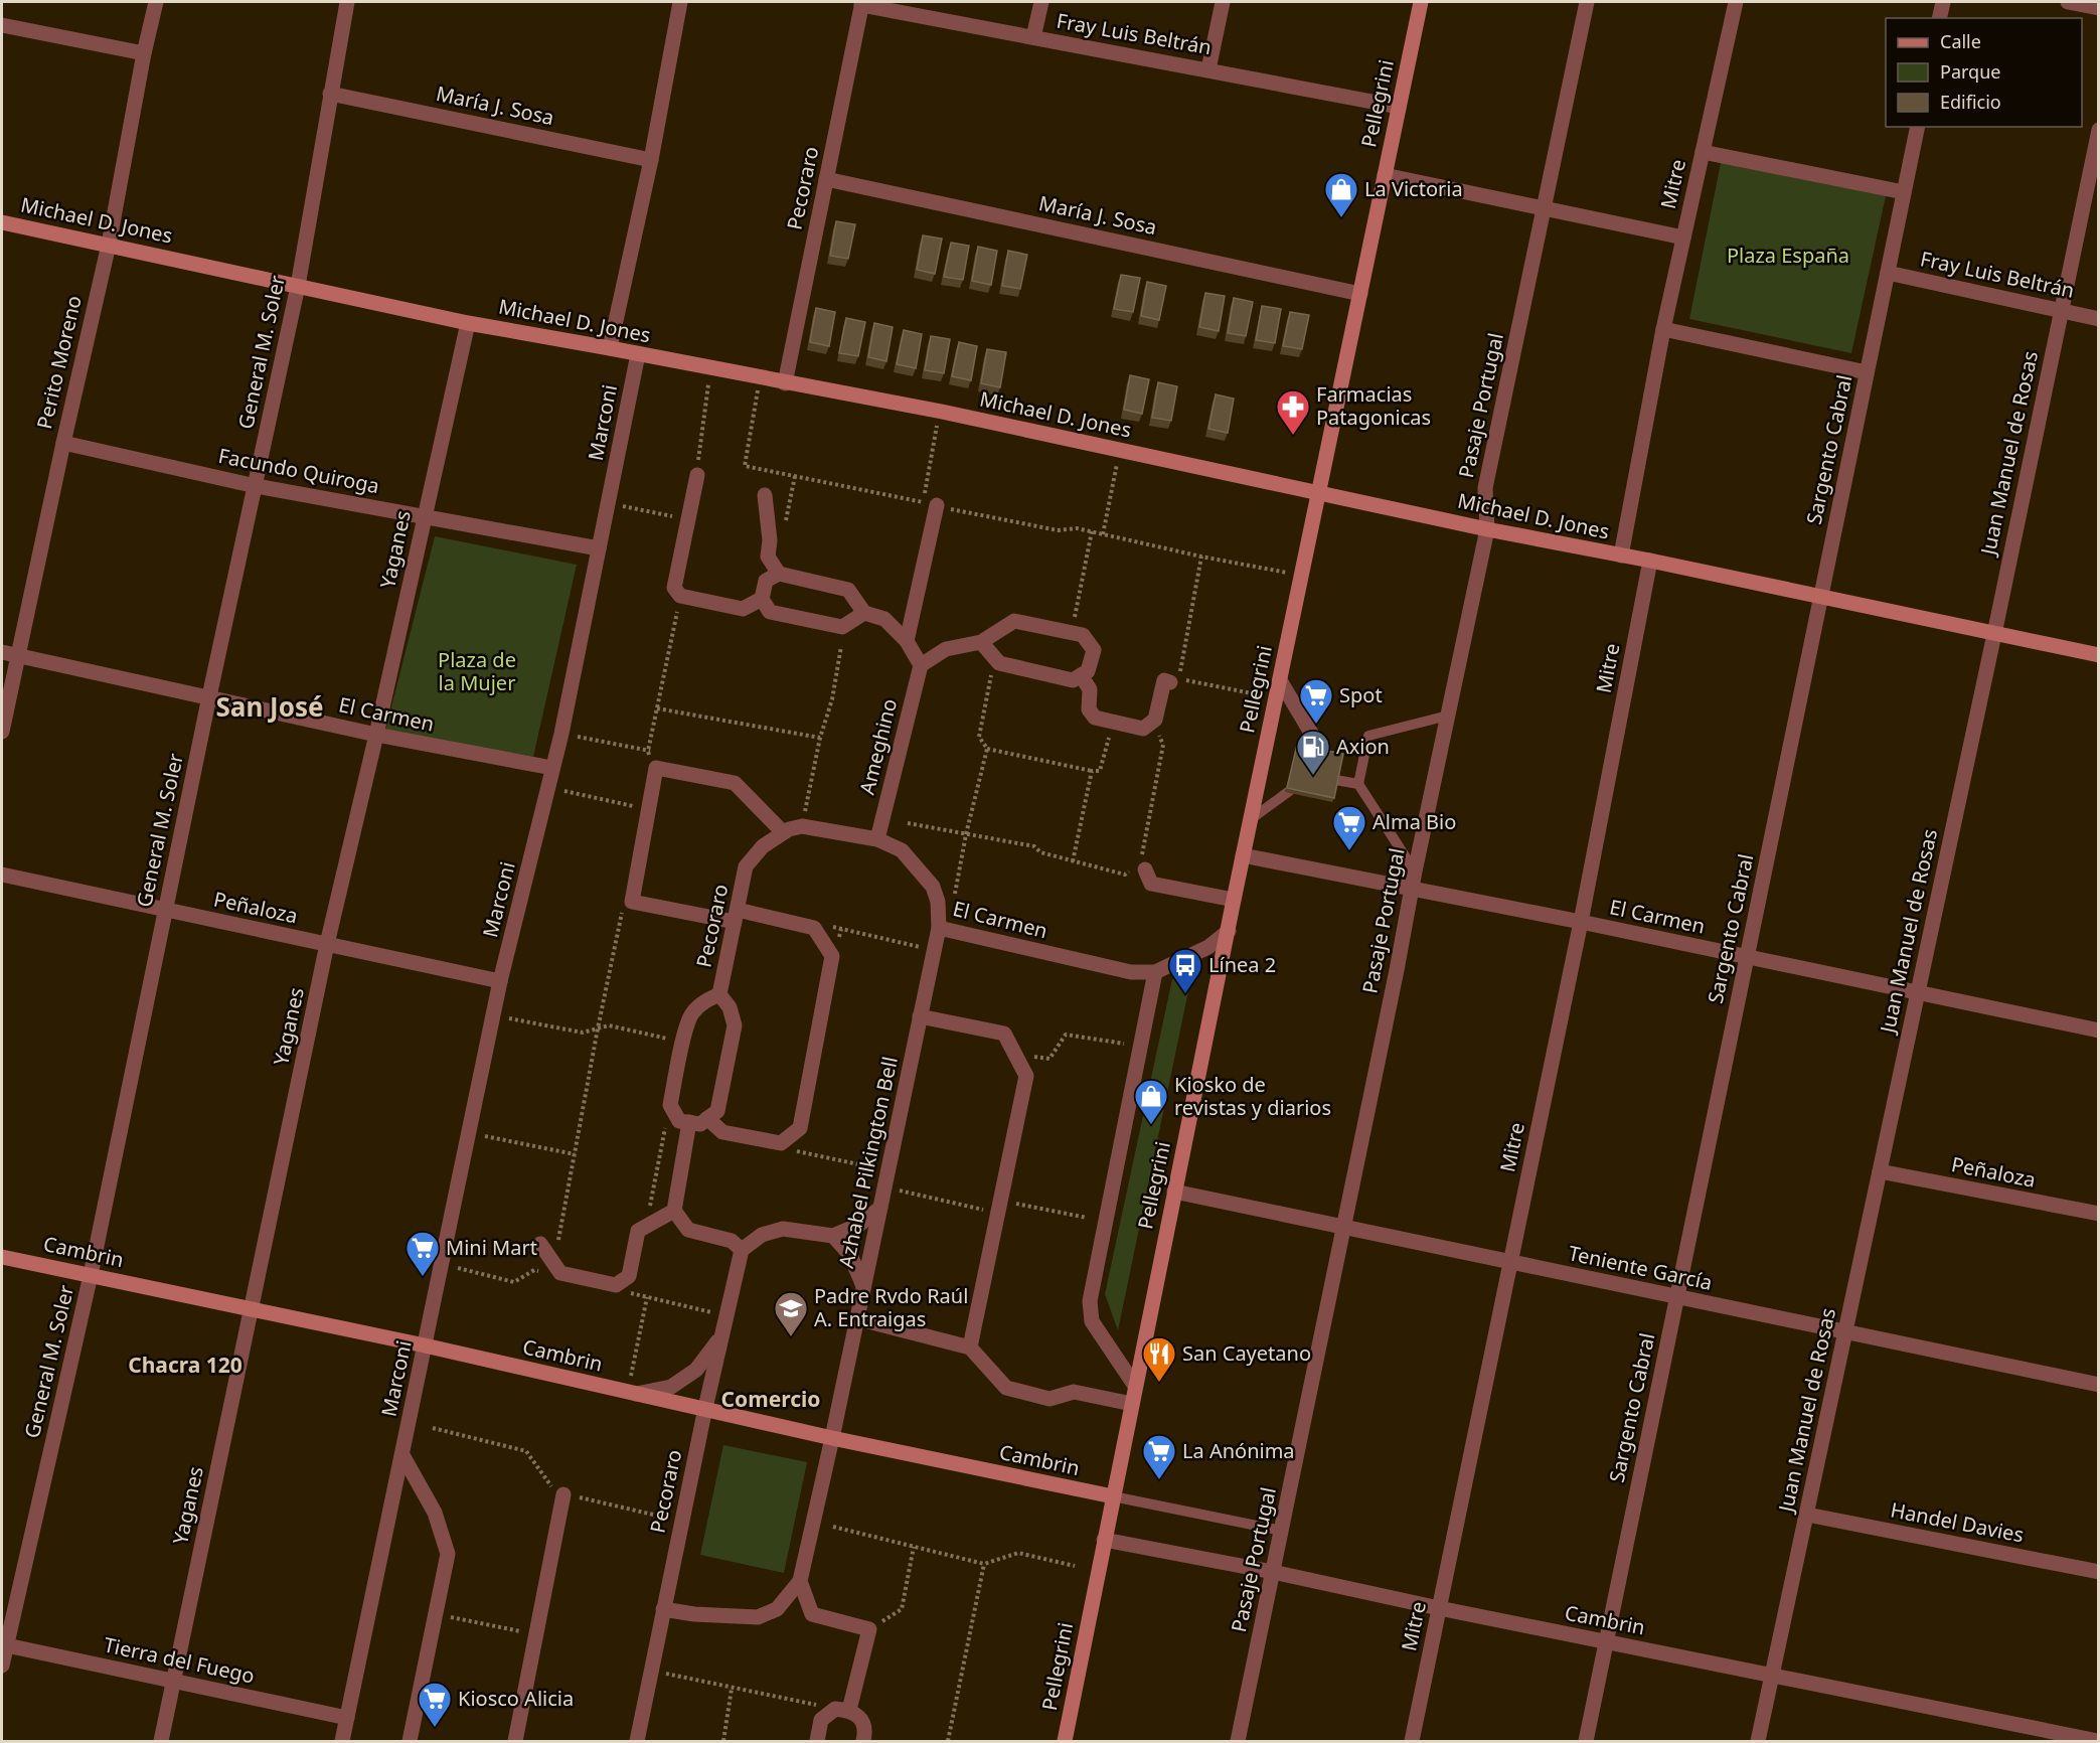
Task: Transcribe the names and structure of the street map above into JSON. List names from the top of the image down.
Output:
{
  "streets": {
    "street": [
      "Fray Luis Beltrán",
      "Pellegrini",
      "María J. Sosa",
      "Mitre",
      "Pecoraro",
      "Michael D. Jones",
      "General M. Soler",
      "Perito Moreno",
      "Pasaje Portugal",
      "Marconi",
      "Sargento Cabral",
      "Juan Manuel de Rosas",
      "Facundo Quiroga",
      "Yaganes",
      "El Carmen",
      "Ameghino",
      "Peñaloza",
      "Azhabel Pilkington Bell",
      "Cambrin",
      "Teniente García",
      "Handel Davies",
      "Tierra del Fuego"
    ]
  },
  "crossings": [
    ["Fray Luis Beltrán", "Pellegrini"],
    ["Fray Luis Beltrán", "Pecoraro"],
    ["Fray Luis Beltrán", "Sargento Cabral"],
    ["Fray Luis Beltrán", "Juan Manuel de Rosas"],
    ["Pellegrini", "María J. Sosa"],
    ["Pellegrini", "Michael D. Jones"],
    ["Pellegrini", "El Carmen"],
    ["Pellegrini", "Cambrin"],
    ["Pellegrini", "Teniente García"],
    ["María J. Sosa", "Pecoraro"],
    ["María J. Sosa", "General M. Soler"],
    ["Mitre", "Michael D. Jones"],
    ["Mitre", "El Carmen"],
    ["Mitre", "Cambrin"],
    ["Mitre", "Teniente García"],
    ["Pecoraro", "Michael D. Jones"],
    ["Pecoraro", "El Carmen"],
    ["Pecoraro", "Azhabel Pilkington Bell"],
    ["Pecoraro", "Cambrin"],
    ["Michael D. Jones", "General M. Soler"],
    ["Michael D. Jones", "Perito Moreno"],
    ["Michael D. Jones", "Pasaje Portugal"],
    ["Michael D. Jones", "Marconi"],
    ["Michael D. Jones", "Sargento Cabral"],
    ["Michael D. Jones", "Juan Manuel de Rosas"],
    ["Michael D. Jones", "Yaganes"],
    ["General M. Soler", "Facundo Quiroga"],
    ["General M. Soler", "El Carmen"],
    ["General M. Soler", "Peñaloza"],
    ["General M. Soler", "Cambrin"],
    ["General M. Soler", "Tierra del Fuego"],
    ["Perito Moreno", "Facundo Quiroga"],
    ["Perito Moreno", "El Carmen"],
    ["Pasaje Portugal", "El Carmen"],
    ["Pasaje Portugal", "Cambrin"],
    ["Pasaje Portugal", "Teniente García"],
    ["Marconi", "Facundo Quiroga"],
    ["Marconi", "El Carmen"],
    ["Marconi", "Peñaloza"],
    ["Marconi", "Cambrin"],
    ["Marconi", "Tierra del Fuego"],
    ["Sargento Cabral", "El Carmen"],
    ["Sargento Cabral", "Cambrin"],
    ["Sargento Cabral", "Teniente García"],
    ["Juan Manuel de Rosas", "El Carmen"],
    ["Juan Manuel de Rosas", "Peñaloza"],
    ["Juan Manuel de Rosas", "Cambrin"],
    ["Juan Manuel de Rosas", "Teniente García"],
    ["Juan Manuel de Rosas", "Handel Davies"],
    ["Facundo Quiroga", "Yaganes"],
    ["Yaganes", "El Carmen"],
    ["Yaganes", "Peñaloza"],
    ["Yaganes", "Cambrin"],
    ["Yaganes", "Tierra del Fuego"],
    ["El Carmen", "Ameghino"],
    ["El Carmen", "Azhabel Pilkington Bell"],
    ["Azhabel Pilkington Bell", "Cambrin"]
  ],
  "districts": ["San José", "Chacra 120", "Comercio"],
  "parks": ["Plaza España", "Plaza de la Mujer"],
  "places": {
    "shop": ["La Victoria", "Kiosko de revistas y diarios"],
    "pharmacy": ["Farmacias Patagonicas"],
    "supermarket": [
      "Spot",
      "Alma Bio",
      "Mini Mart",
      "La Anónima",
      "Kiosco Alicia"
    ],
    "fuel station": ["Axion"],
    "bus stop": ["Línea 2"],
    "school or university": ["Padre Rvdo Raúl A. Entraigas"],
    "restaurant": ["San Cayetano"]
  },
  "legend": ["Calle", "Parque", "Edificio"]
}
